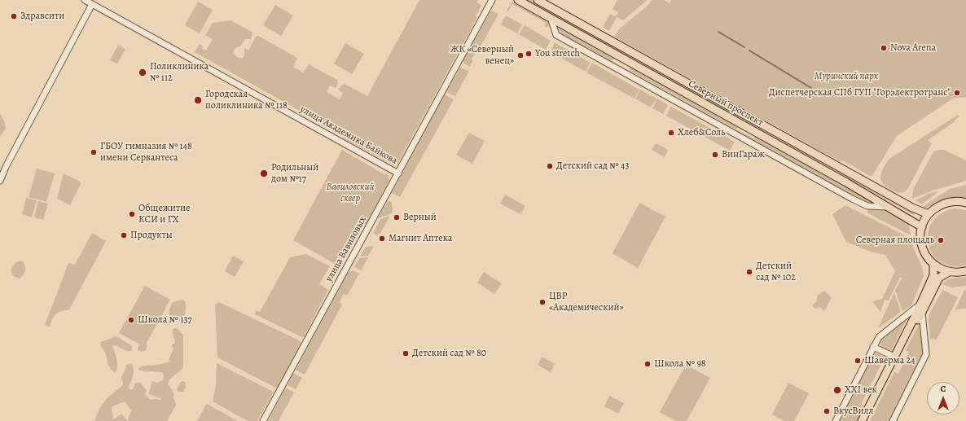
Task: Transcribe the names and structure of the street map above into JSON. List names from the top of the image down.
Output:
{
  "streets": {
    "main road": ["Северный проспект"],
    "street": ["улица Академика Байкова", "улица Вавиловых"]
  },
  "crossings": [
    ["улица Академика Байкова", "улица Вавиловых"]
  ],
  "parks": ["Муринский парк", "Вавиловский сквер"],
  "places": [
    "Здравсити",
    "Nova Arena",
    "You stretch",
    "ЖК «Северный венец»",
    "Поликлиника № 112",
    "Диспетчерская СПб ГУП \"Горэлектротранс\"",
    "Городская поликлиника № 118",
    "Хлеб&Соль",
    "ГБОУ гимназия № 148 имени Сервантеса",
    "ВинГараж",
    "Детский сад № 43",
    "Родильный дом №17",
    "Общежитие КСИ и ГХ",
    "Верный",
    "Продукты",
    "Магнит Аптека",
    "Северная площадь",
    "Детский сад № 102",
    "ЦВР «Академический»",
    "Школа № 137",
    "Детский сад № 80",
    "Шаверма 24",
    "Школа № 98",
    "XXI век",
    "ВкусВилл"
  ],
  "north": "top"
}
